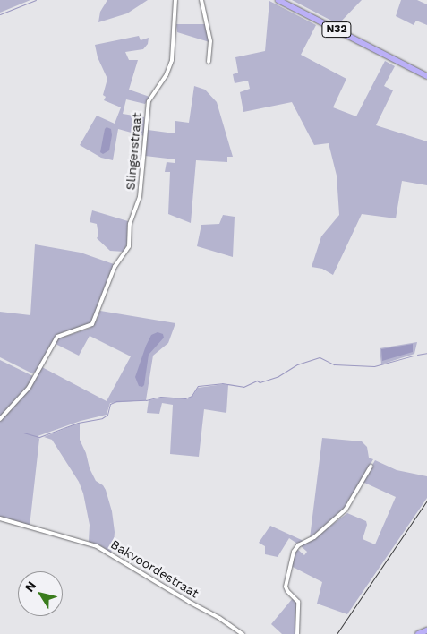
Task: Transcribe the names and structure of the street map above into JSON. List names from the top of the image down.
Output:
{
  "streets": {
    "main road": ["N32"],
    "street": ["Slingerstraat", "Bakvoordestraat"]
  },
  "north": "top left"
}
